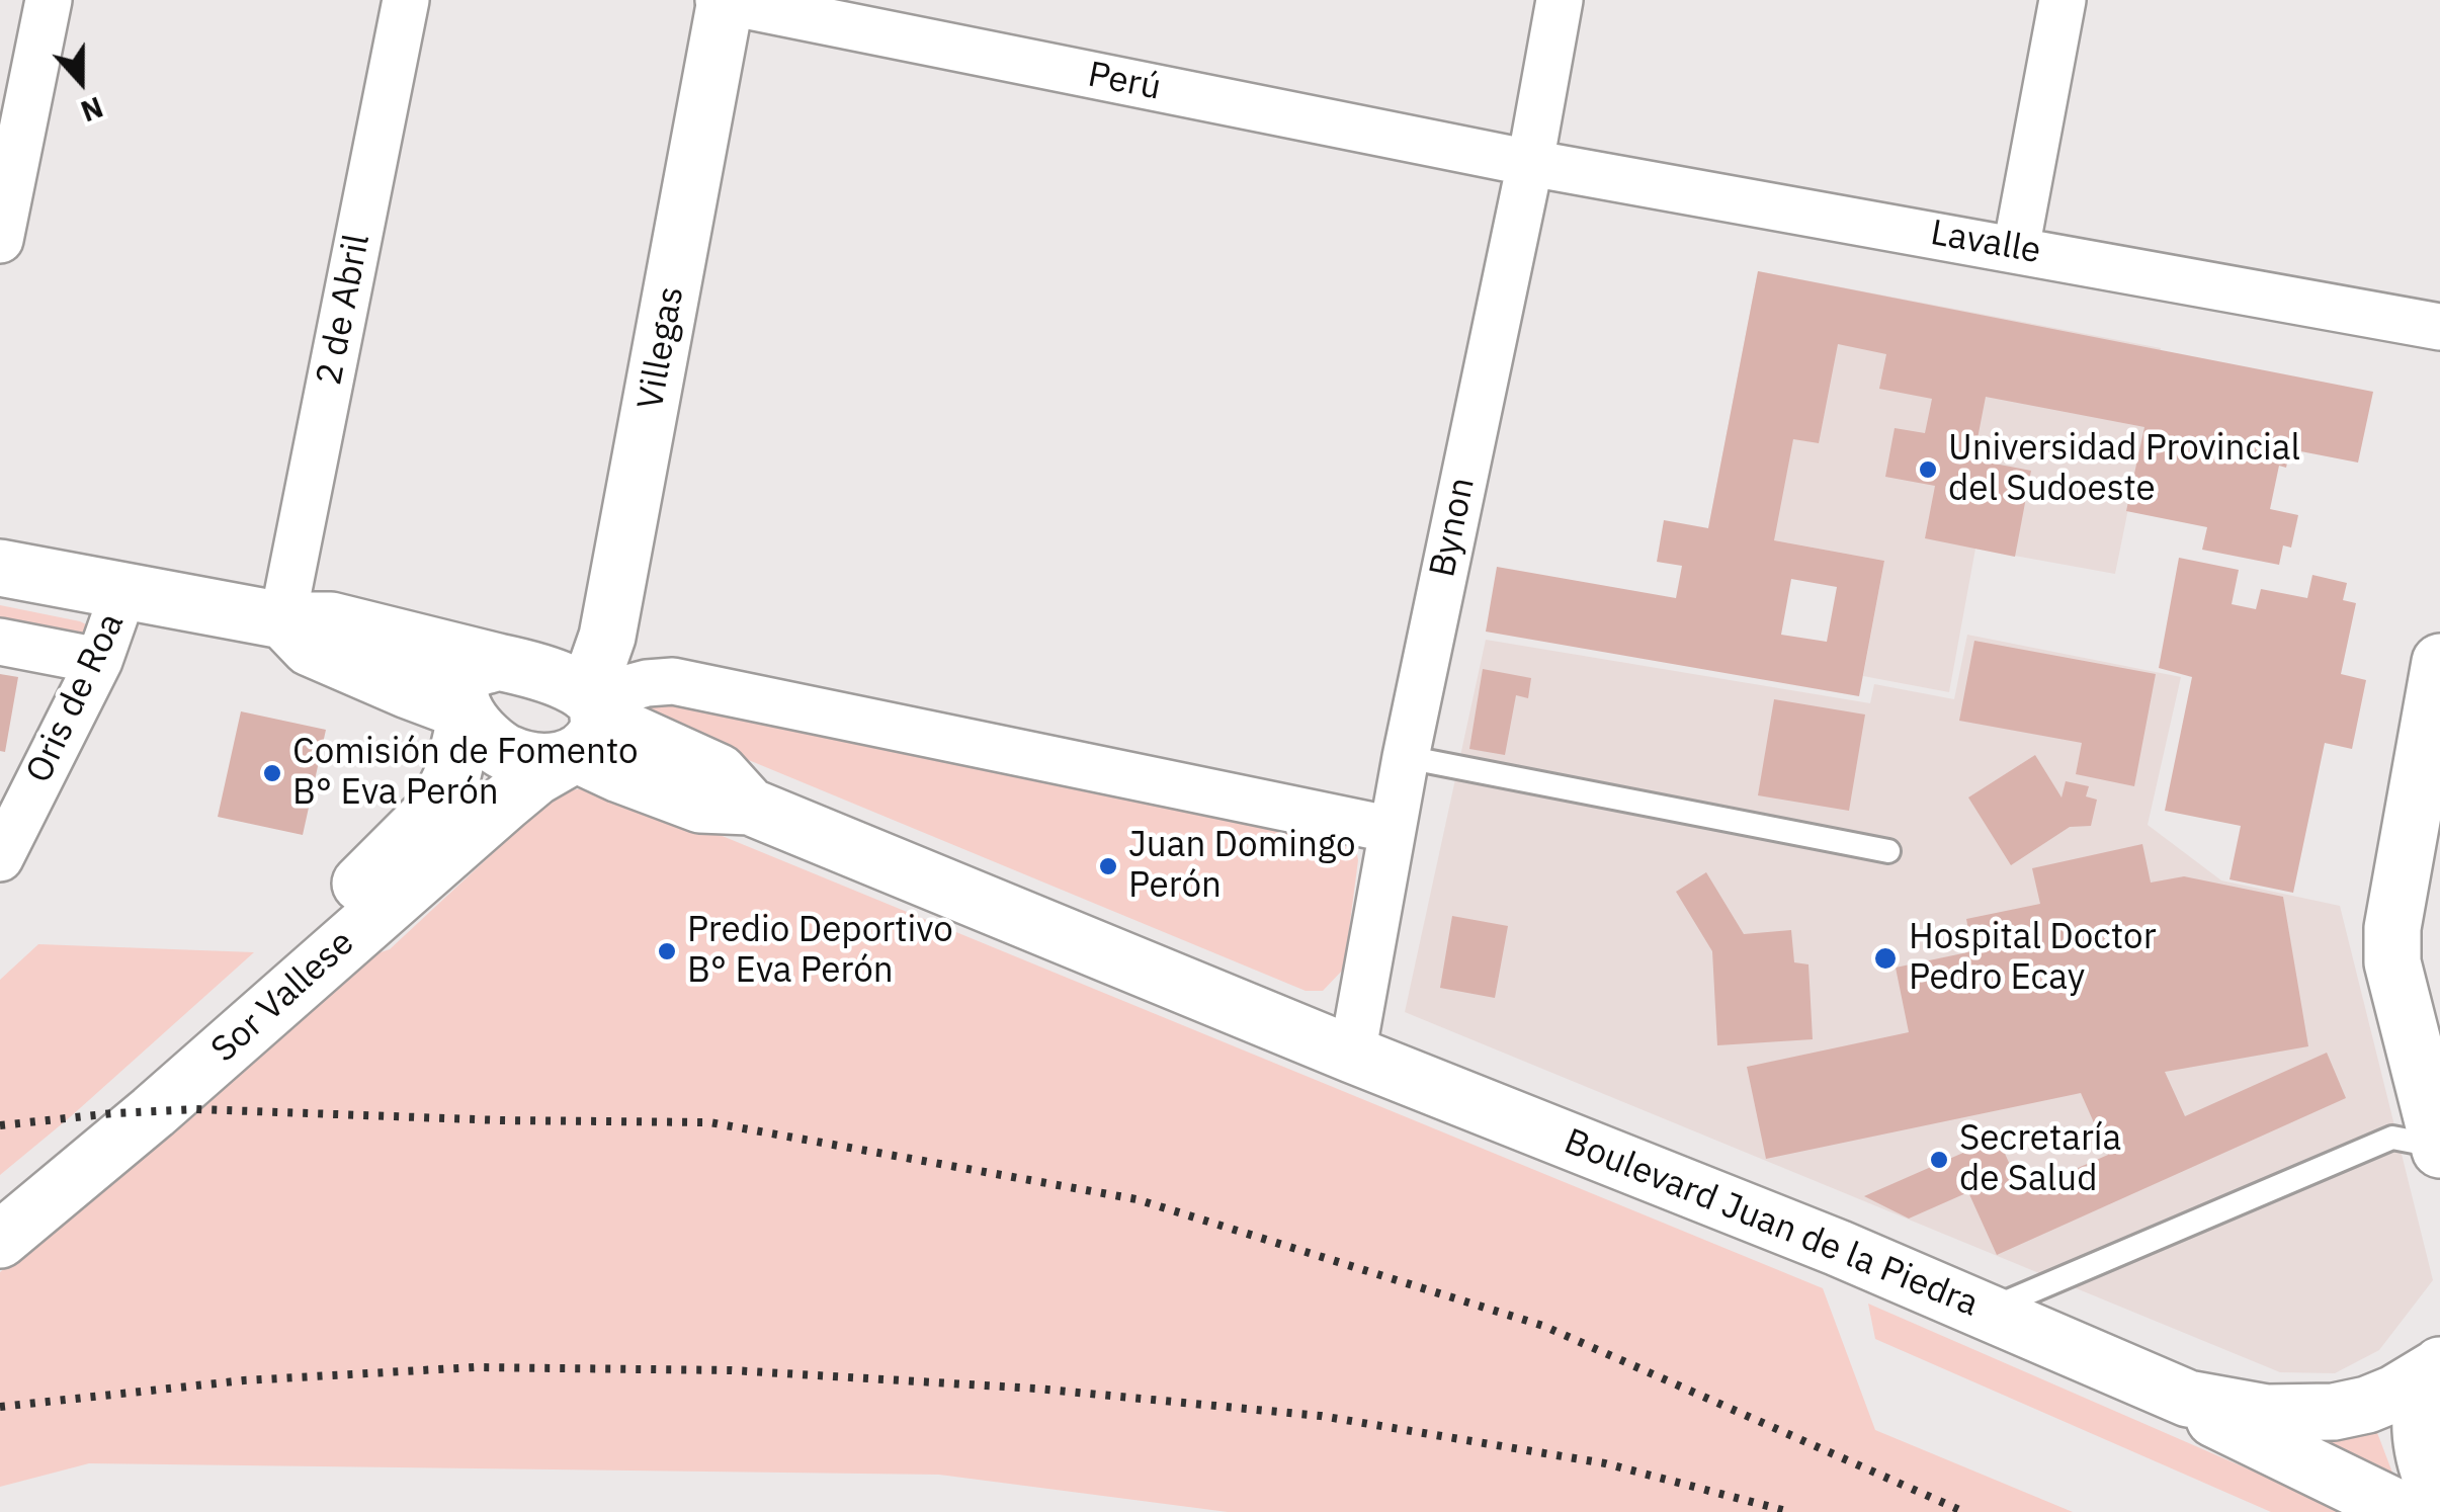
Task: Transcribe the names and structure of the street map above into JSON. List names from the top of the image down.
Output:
{
  "streets": {
    "main road": ["Villegas", "Sor Vallese", "Boulevard Juan de la Piedra"],
    "street": [
      "Perú",
      "Lavalle",
      "2 de Abril",
      "Bynon",
      "Oris de Roa"
    ]
  },
  "crossings": [
    ["Perú", "Lavalle"],
    ["Perú", "Villegas"],
    ["Perú", "Bynon"],
    ["Lavalle", "Bynon"],
    ["Villegas", "Sor Vallese"],
    ["Villegas", "Boulevard Juan de la Piedra"],
    ["Bynon", "Boulevard Juan de la Piedra"],
    ["Sor Vallese", "Boulevard Juan de la Piedra"]
  ],
  "places": [
    "Universidad Provincial del Sudoeste",
    "Comisión de Fomento B° Eva Perón",
    "Juan Domingo Perón",
    "Predio Deportivo B° Eva Perón",
    "Hospital Doctor Pedro Ecay",
    "Secretaría de Salud"
  ],
  "north": "bottom"
}
